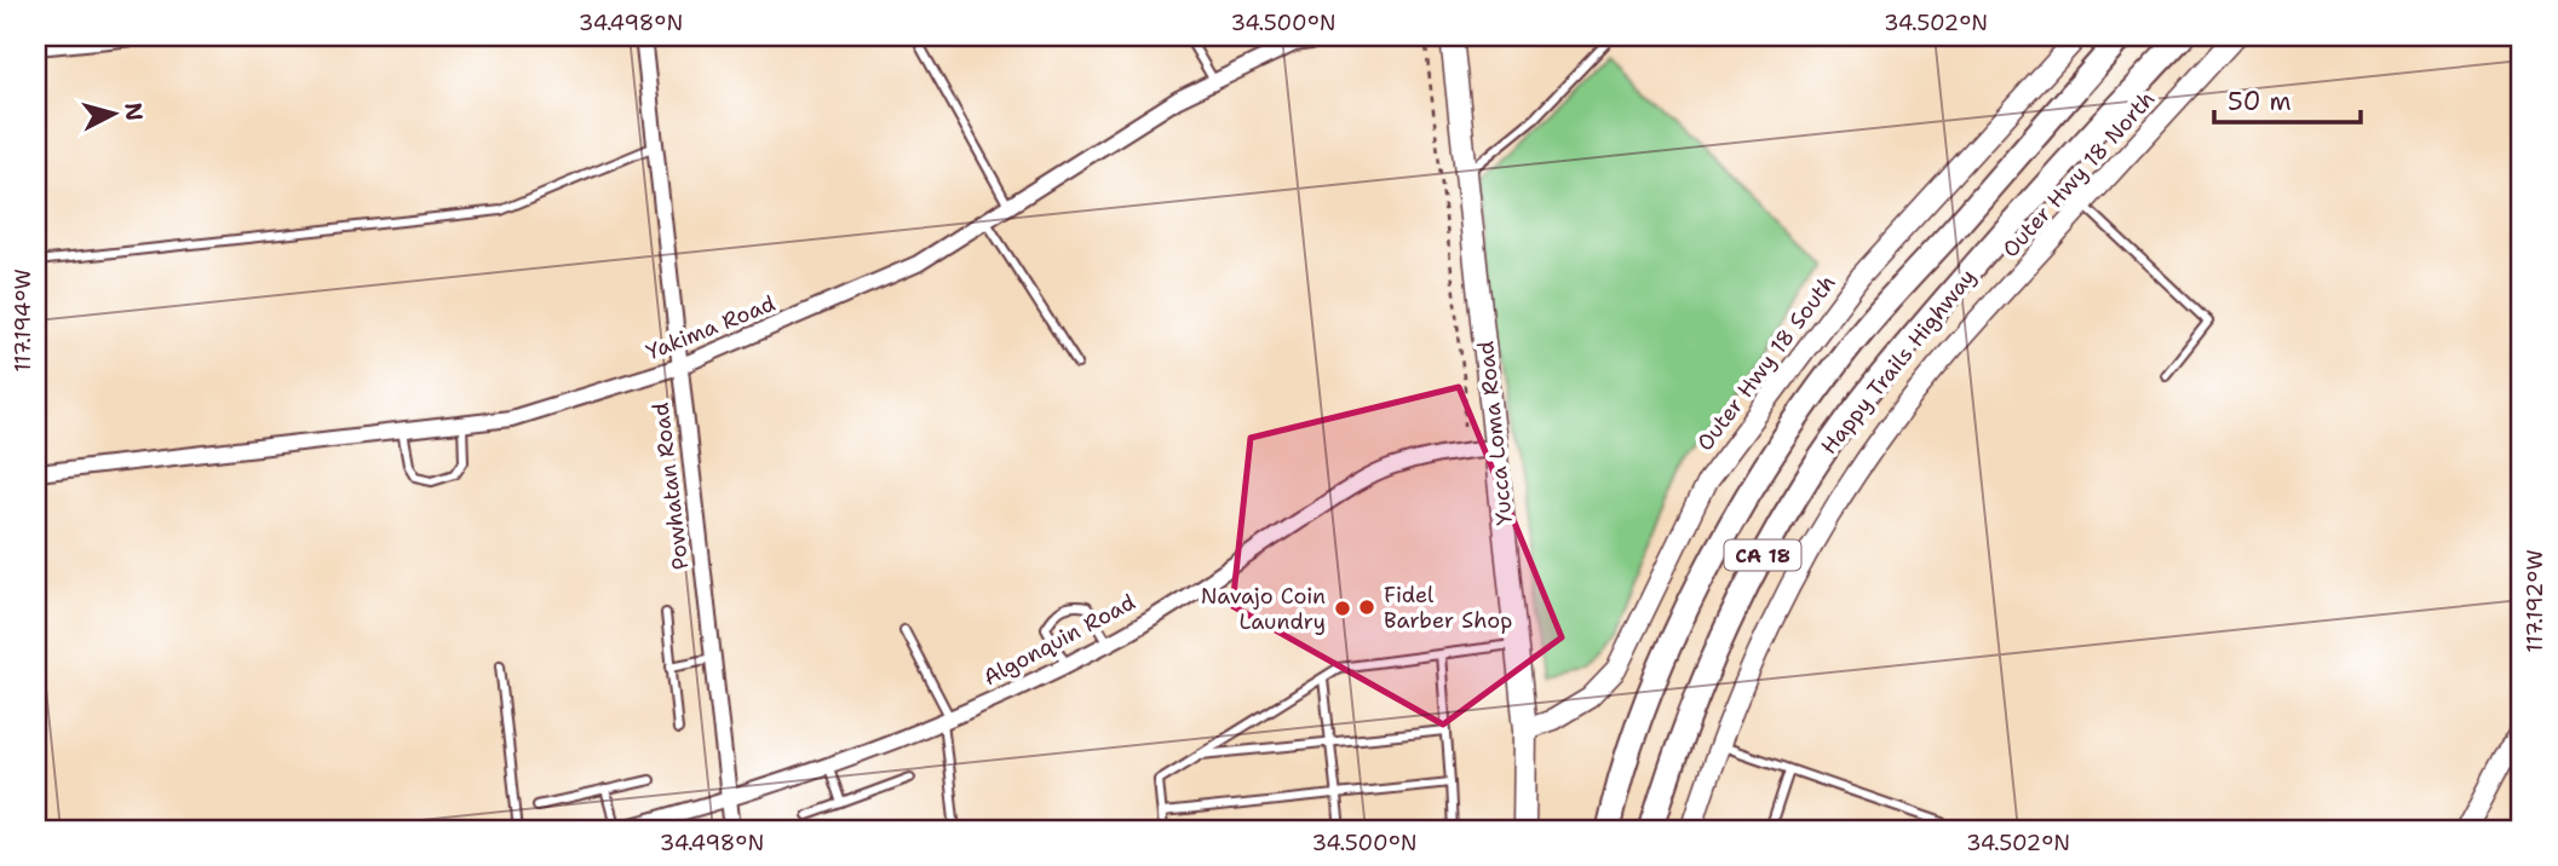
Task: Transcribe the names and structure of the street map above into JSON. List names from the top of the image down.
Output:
{
  "streets": {
    "main road": ["Happy Trails Highway", "Yucca Loma Road", "CA 18"],
    "street": [
      "Outer Hwy 18 North",
      "Yakima Road",
      "Outer Hwy 18 South",
      "Powhatan Road",
      "Algonquin Road"
    ]
  },
  "crossings": [
    ["Yakima Road", "Powhatan Road"],
    ["Outer Hwy 18 South", "Yucca Loma Road"],
    ["Yucca Loma Road", "Algonquin Road"],
    ["Powhatan Road", "Algonquin Road"]
  ],
  "places": ["Fidel Barber Shop", "Navajo Coin Laundry"],
  "scale_bar": "50 m",
  "north": "right",
  "coordinates": [
    "34.498°N",
    "34.500°N",
    "34.502°N",
    "117.194°W",
    "117.192°W"
  ]
}
